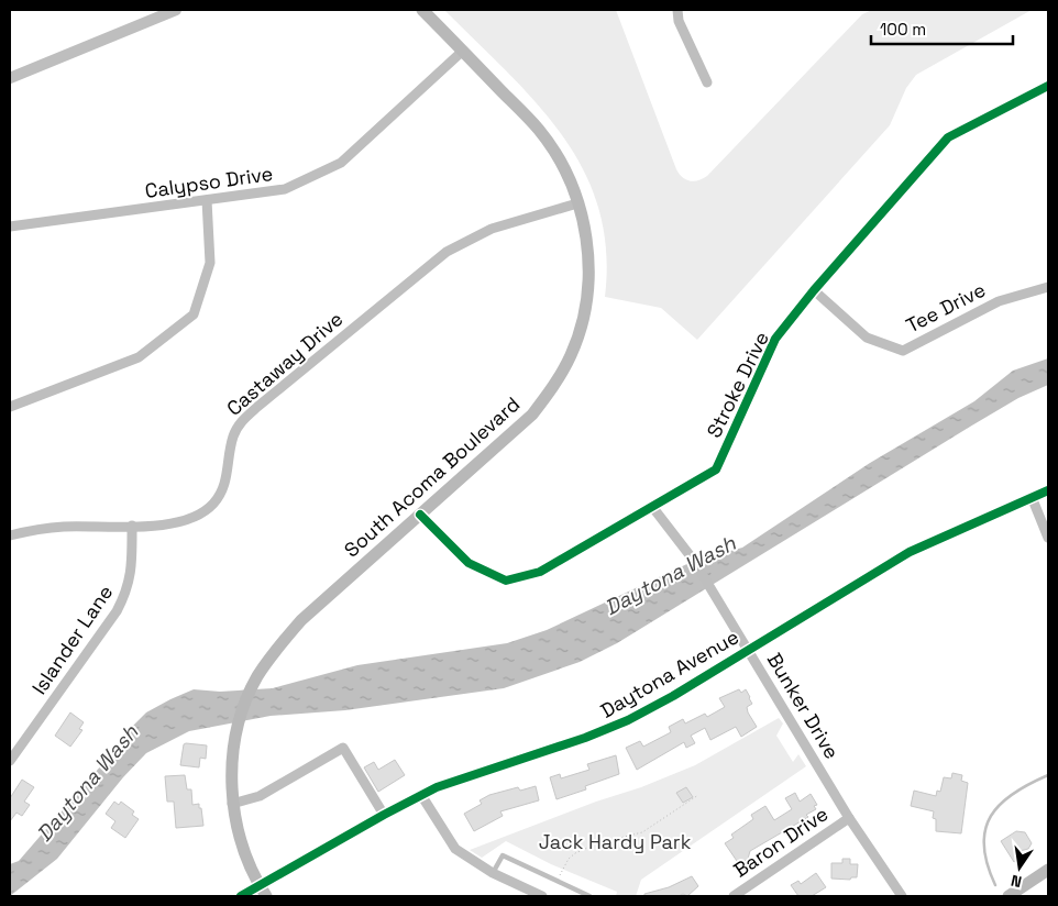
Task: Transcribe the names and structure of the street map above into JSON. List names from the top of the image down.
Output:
{
  "streets": {
    "main road": ["South Acoma Boulevard"],
    "street": [
      "Calypso Drive",
      "Tee Drive",
      "Castaway Drive",
      "Stroke Drive",
      "Islander Lane",
      "Daytona Avenue",
      "Bunker Drive",
      "Baron Drive"
    ]
  },
  "crossings": [
    ["Calypso Drive", "South Acoma Boulevard"],
    ["Tee Drive", "Stroke Drive"],
    ["Castaway Drive", "South Acoma Boulevard"],
    ["Castaway Drive", "Islander Lane"],
    ["Stroke Drive", "South Acoma Boulevard"],
    ["Stroke Drive", "Bunker Drive"],
    ["South Acoma Boulevard", "Daytona Avenue"],
    ["Daytona Avenue", "Bunker Drive"],
    ["Bunker Drive", "Baron Drive"]
  ],
  "water": ["Daytona Wash"],
  "parks": ["Jack Hardy Park"],
  "scale_bar": "100 m",
  "north": "bottom"
}
